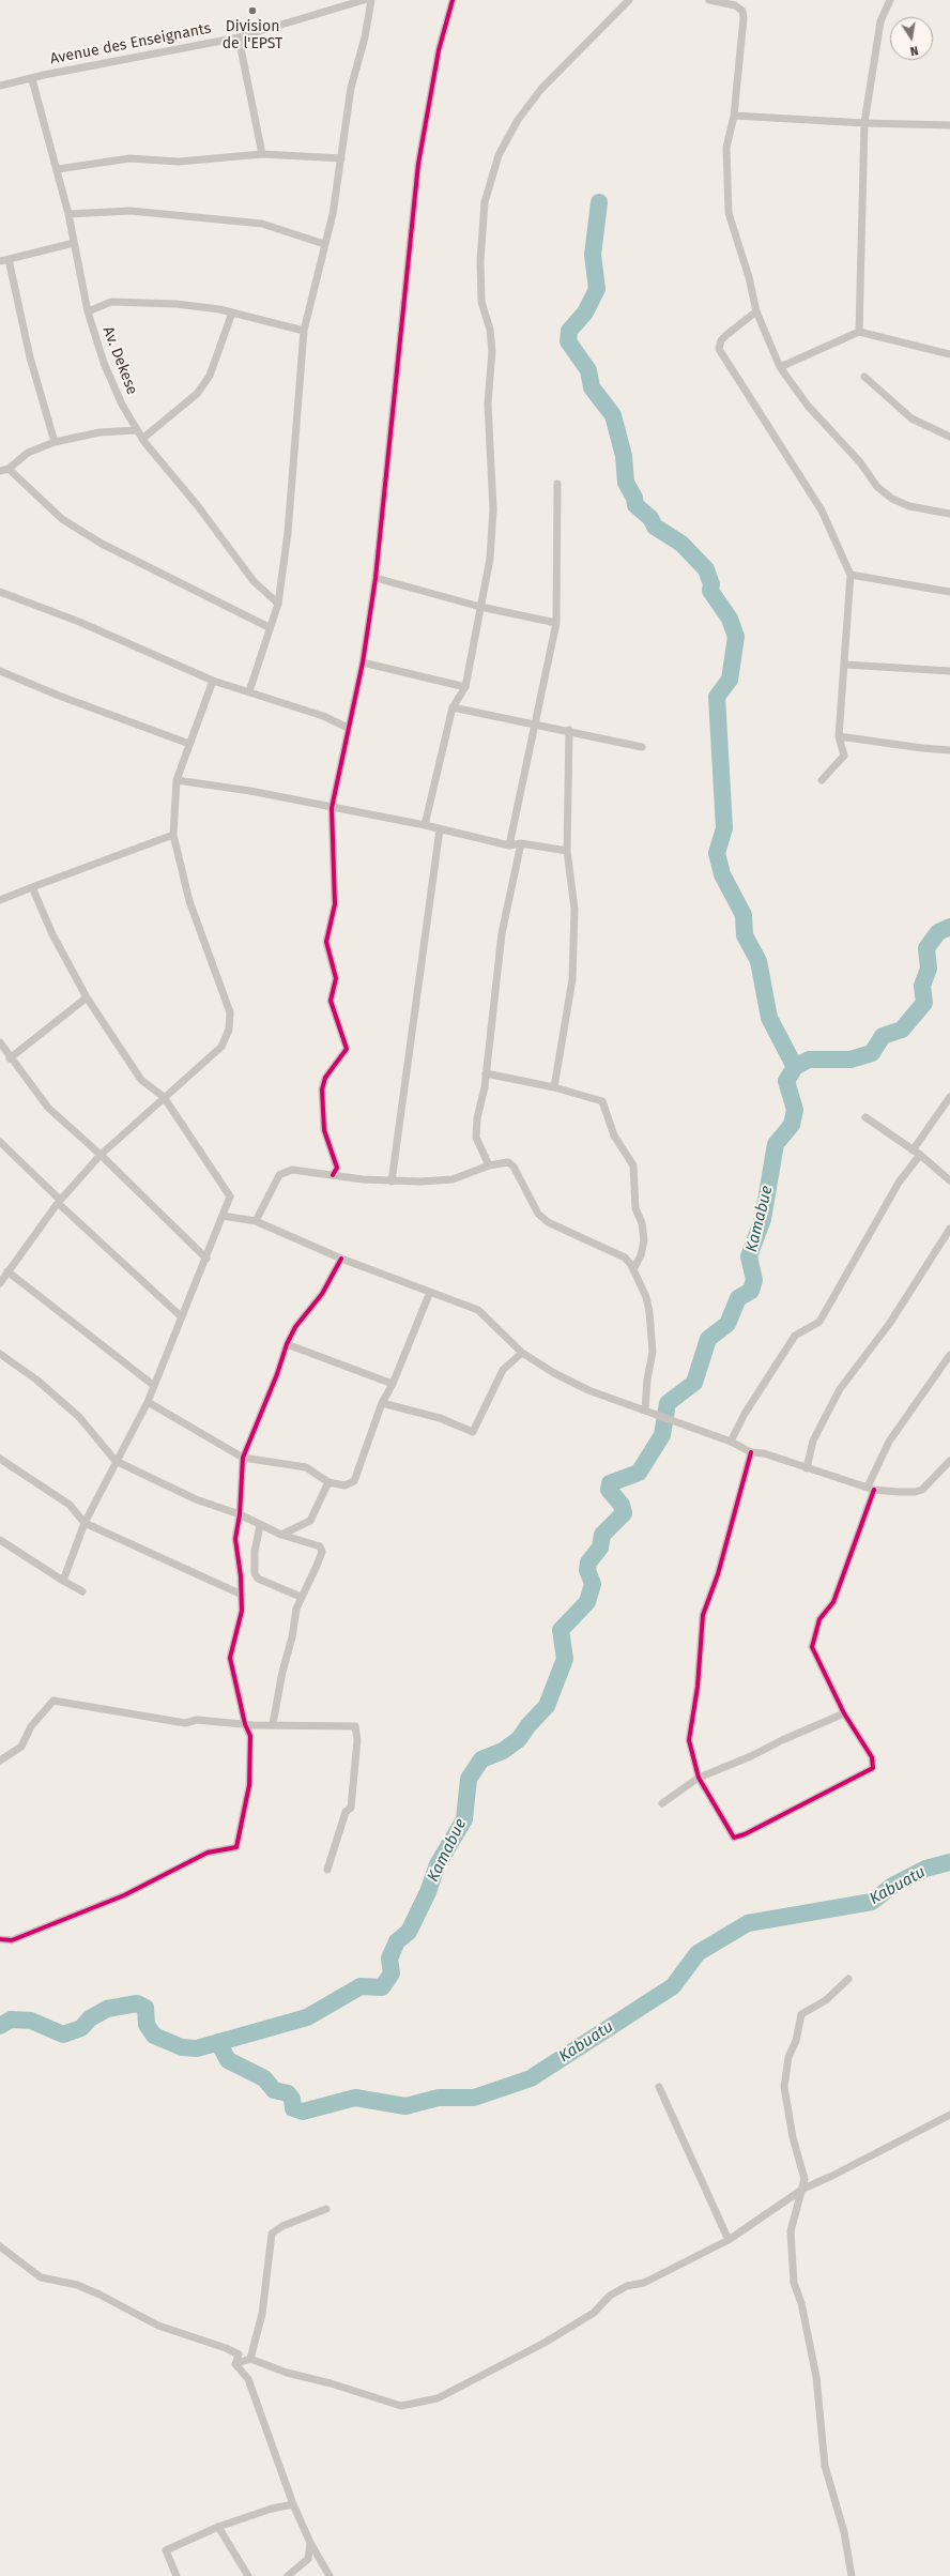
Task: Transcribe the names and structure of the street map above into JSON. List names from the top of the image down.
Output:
{
  "streets": {
    "street": ["Avenue des Enseignants", "Av. Dekese"]
  },
  "crossings": [
    ["Avenue des Enseignants", "Av. Dekese"]
  ],
  "water": ["Kamabue", "Kabuatu"],
  "places": ["Division de l'EPST"],
  "north": "bottom"
}
